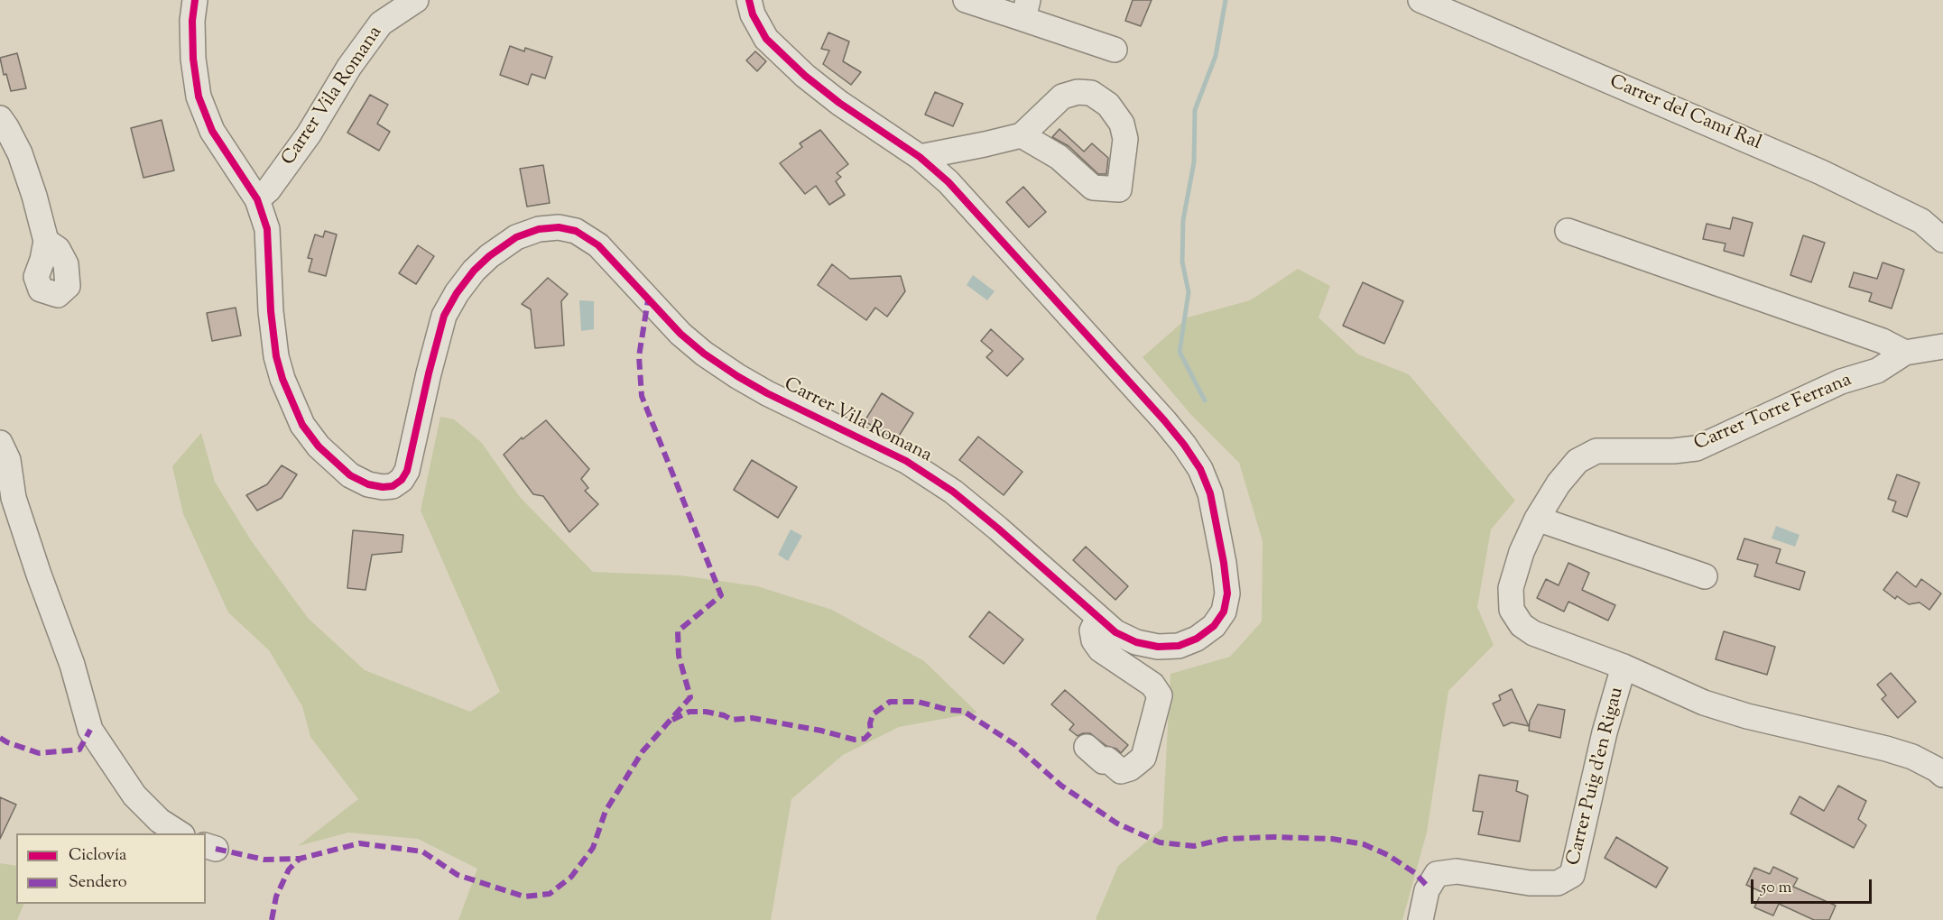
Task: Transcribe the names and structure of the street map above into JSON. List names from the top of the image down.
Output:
{
  "streets": {
    "street": [
      "Carrer Vila Romana",
      "Carrer del Camí Ral",
      "Carrer Torre Ferrana",
      "Carrer Puig d'en Rigau"
    ]
  },
  "crossings": [
    ["Carrer Torre Ferrana", "Carrer Puig d'en Rigau"]
  ],
  "legend": ["Ciclovía", "Sendero"],
  "scale_bar": "50 m"
}
